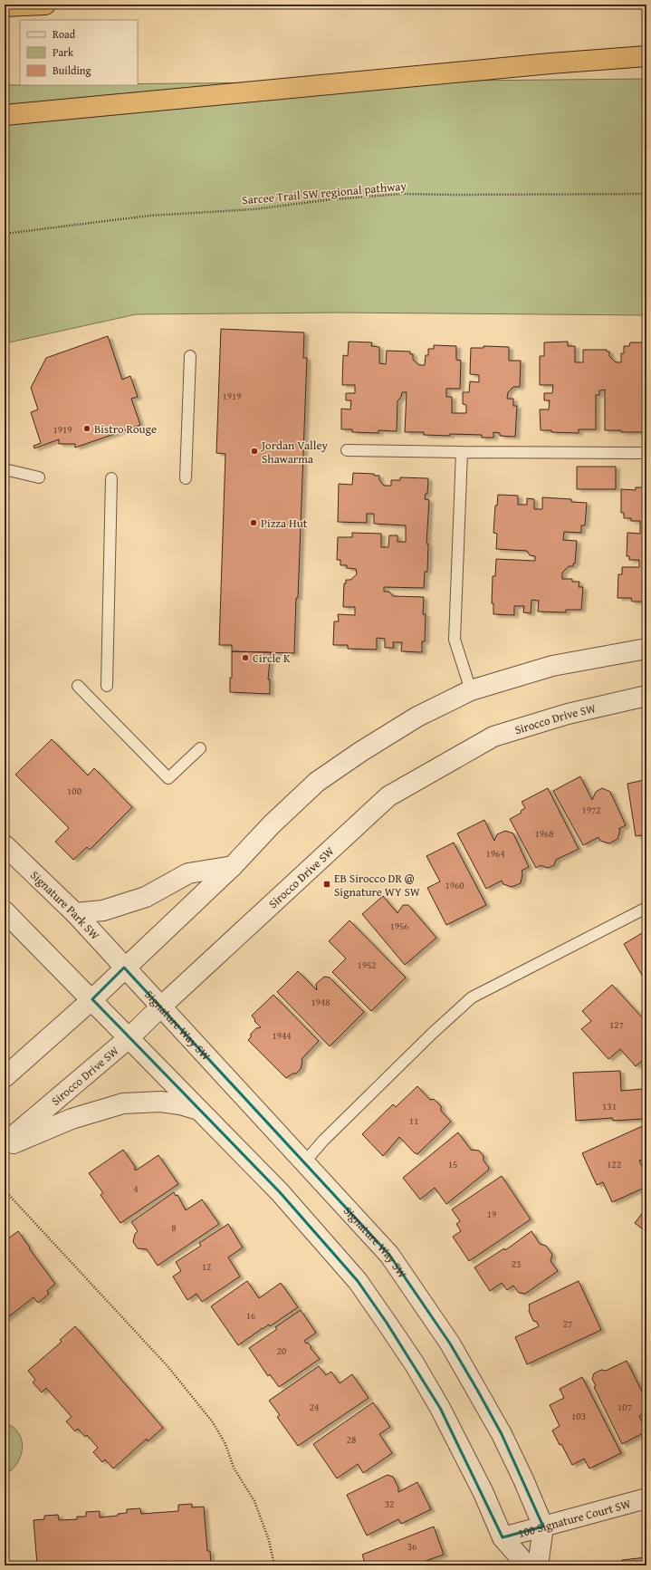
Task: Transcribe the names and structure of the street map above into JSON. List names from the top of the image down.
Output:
{
  "streets": {
    "street": [
      "Sirocco Drive SW",
      "Signature Park SW",
      "Signature Way SW",
      "100 Signature Court SW"
    ],
    "path": ["Sarcee Trail SW regional pathway"]
  },
  "crossings": [
    ["Sirocco Drive SW", "Signature Way SW"],
    ["Signature Park SW", "Signature Way SW"],
    ["Signature Way SW", "100 Signature Court SW"]
  ],
  "places": {
    "other": [
      "Bistro Rouge",
      "Jordan Valley Shawarma",
      "Pizza Hut",
      "Circle K"
    ],
    "transit": ["EB Sirocco DR @ Signature WY SW"]
  },
  "house_numbers": [
    "1919",
    "1919",
    "100",
    "1972",
    "1968",
    "1964",
    "1960",
    "1956",
    "1952",
    "1948",
    "127",
    "1944",
    "131",
    "11",
    "15",
    "122",
    "4",
    "19",
    "8",
    "23",
    "12",
    "16",
    "27",
    "20",
    "24",
    "107",
    "103",
    "28",
    "32",
    "36"
  ],
  "legend": ["Road", "Park", "Building"]
}
